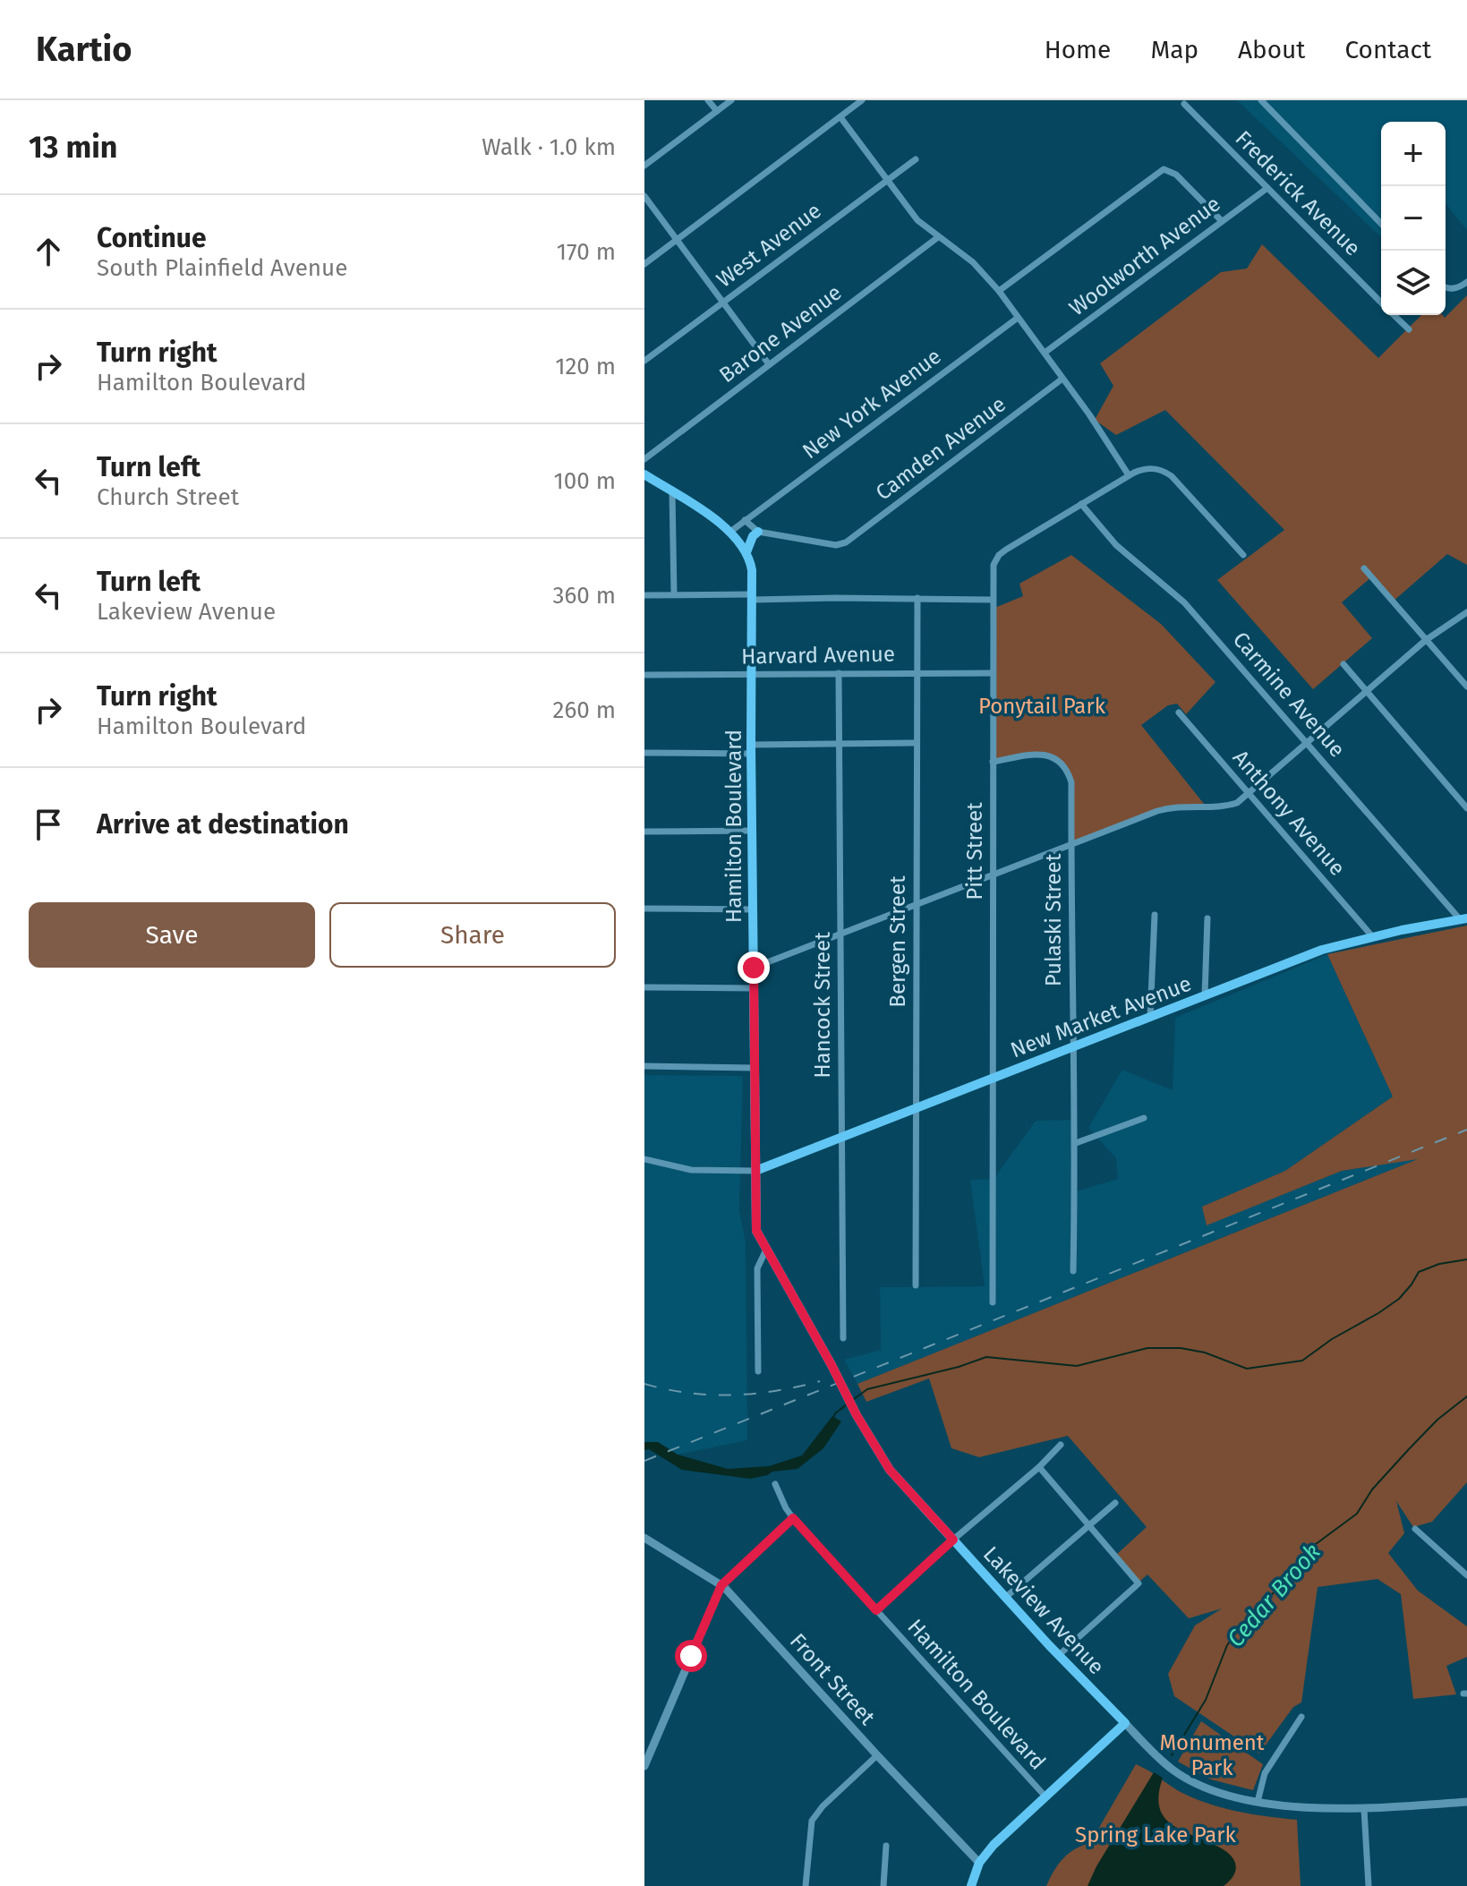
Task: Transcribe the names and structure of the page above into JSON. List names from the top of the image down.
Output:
{
  "streets": {
    "main road": ["Hamilton Boulevard", "New Market Avenue", "Lakeview Avenue"],
    "street": [
      "Frederick Avenue",
      "West Avenue",
      "Woolworth Avenue",
      "Barone Avenue",
      "New York Avenue",
      "Camden Avenue",
      "Harvard Avenue",
      "Carmine Avenue",
      "Anthony Avenue",
      "Pitt Street",
      "Pulaski Street",
      "Bergen Street",
      "Hancock Street",
      "Front Street"
    ]
  },
  "crossings": [
    ["Frederick Avenue", "Woolworth Avenue"],
    ["New York Avenue", "Hamilton Boulevard"],
    ["Harvard Avenue", "Hamilton Boulevard"],
    ["Harvard Avenue", "Pitt Street"],
    ["Harvard Avenue", "Bergen Street"],
    ["Harvard Avenue", "Hancock Street"],
    ["Carmine Avenue", "Pitt Street"],
    ["Carmine Avenue", "New Market Avenue"],
    ["Anthony Avenue", "New Market Avenue"],
    ["Hamilton Boulevard", "New Market Avenue"],
    ["Hamilton Boulevard", "Lakeview Avenue"],
    ["Pitt Street", "Pulaski Street"],
    ["Pitt Street", "New Market Avenue"],
    ["Pulaski Street", "New Market Avenue"],
    ["Bergen Street", "New Market Avenue"],
    ["Hancock Street", "New Market Avenue"]
  ],
  "water": ["Cedar Brook"],
  "parks": ["Ponytail Park", "Monument Park", "Spring Lake Park"],
  "page": {
    "header": "Kartio",
    "nav": [
      "Home",
      "Map",
      "About",
      "Contact"
    ],
    "heading": ["13 min", "Walk · 1.0 km"],
    "map_buttons": ["+", "−"],
    "list": [
      ["Continue", "South Plainfield Avenue", "170 m"],
      ["Turn right", "Hamilton Boulevard", "120 m"],
      ["Turn left", "Church Street", "100 m"],
      ["Turn left", "Lakeview Avenue", "360 m"],
      ["Turn right", "Hamilton Boulevard", "260 m"],
      "Arrive at destination"
    ],
    "buttons": ["Save", "Share"]
  }
}
